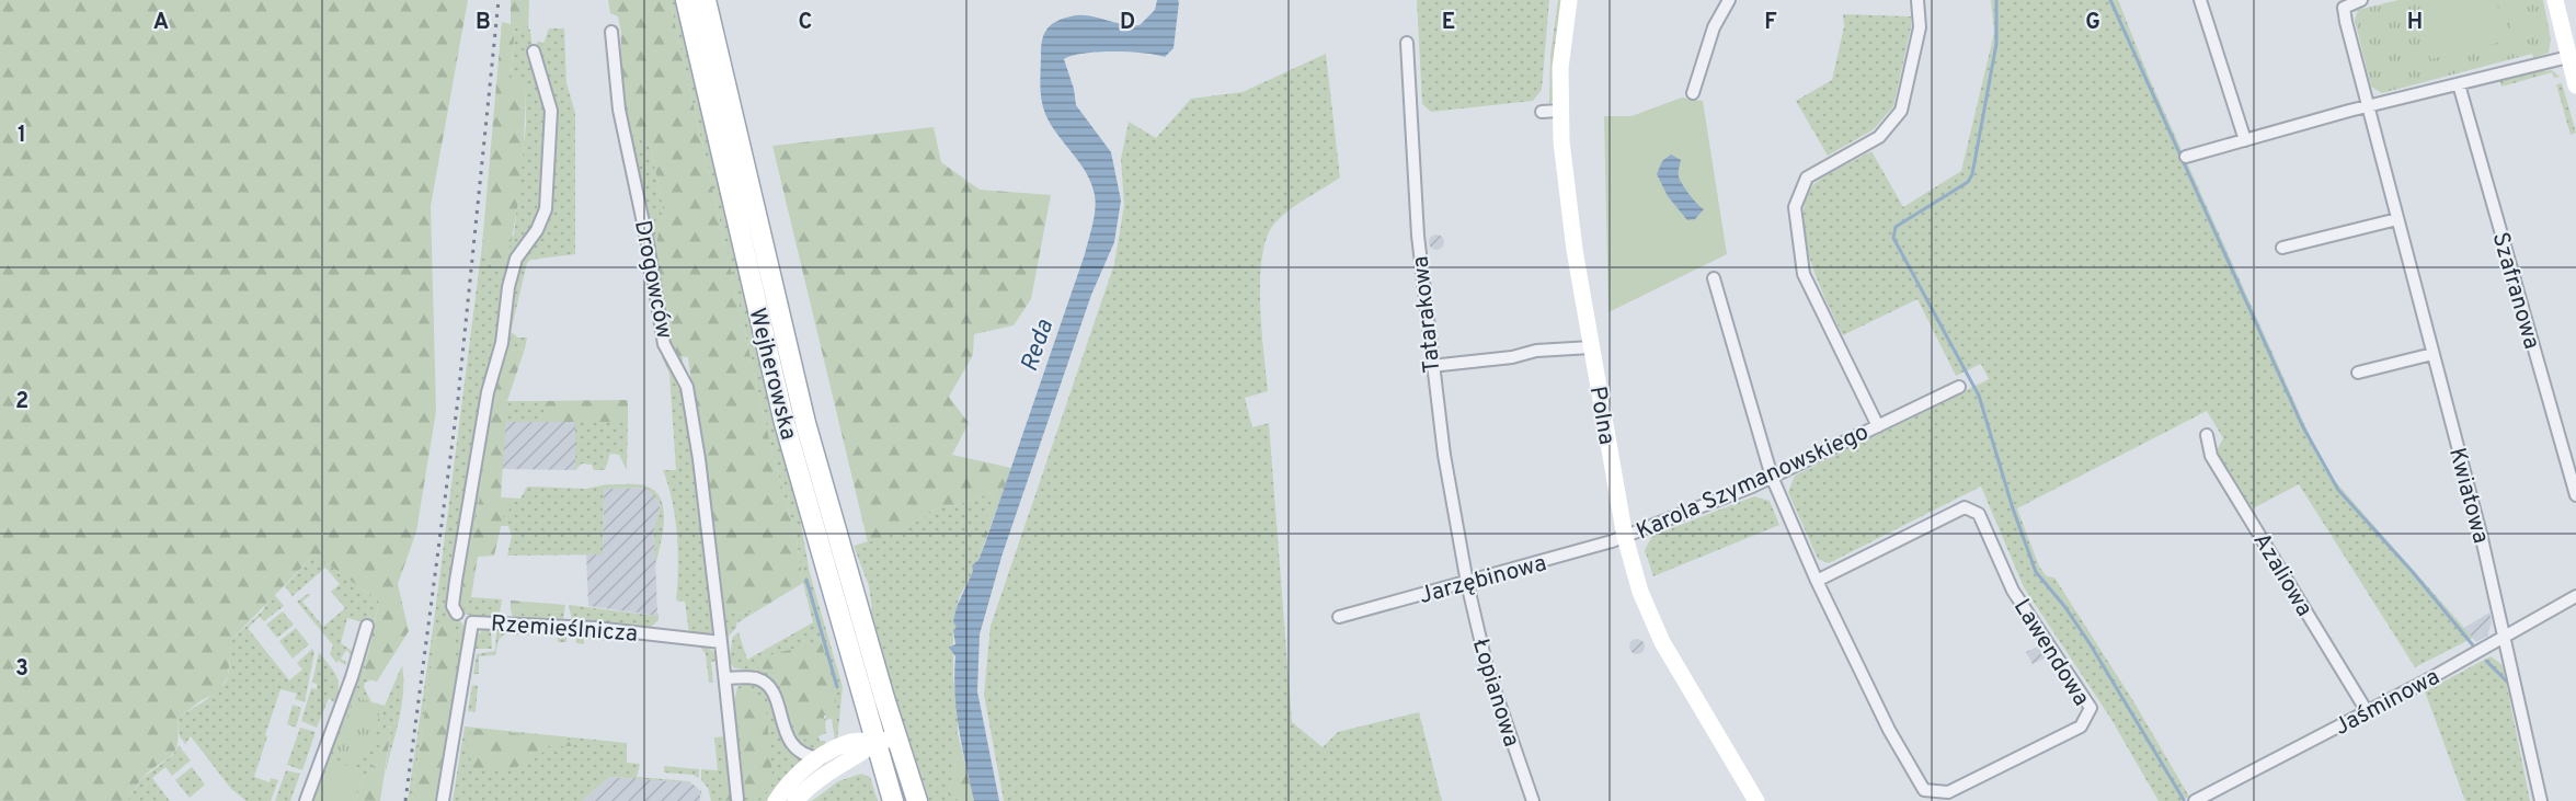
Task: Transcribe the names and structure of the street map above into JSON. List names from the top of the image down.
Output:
{
  "streets": {
    "main road": ["Wejherowska"],
    "street": [
      "Drogowców",
      "Szafranowa",
      "Tatarakowa",
      "Polna",
      "Karola Szymanowskiego",
      "Kwiatowa",
      "Azaliowa",
      "Jarzębinowa",
      "Rzemieślnicza",
      "Lawendowa",
      "Łopianowa",
      "Jaśminowa"
    ]
  },
  "crossings": [
    ["Drogowców", "Rzemieślnicza"],
    ["Tatarakowa", "Jarzębinowa"],
    ["Tatarakowa", "Łopianowa"],
    ["Polna", "Karola Szymanowskiego"],
    ["Polna", "Jarzębinowa"],
    ["Karola Szymanowskiego", "Jarzębinowa"],
    ["Karola Szymanowskiego", "Lawendowa"],
    ["Kwiatowa", "Jaśminowa"],
    ["Azaliowa", "Jaśminowa"],
    ["Jarzębinowa", "Łopianowa"]
  ],
  "water": ["Reda"],
  "grid": {
    "columns": [
      "A",
      "B",
      "C",
      "D",
      "E",
      "F",
      "G",
      "H"
    ],
    "rows": ["1", "2", "3"]
  }
}
